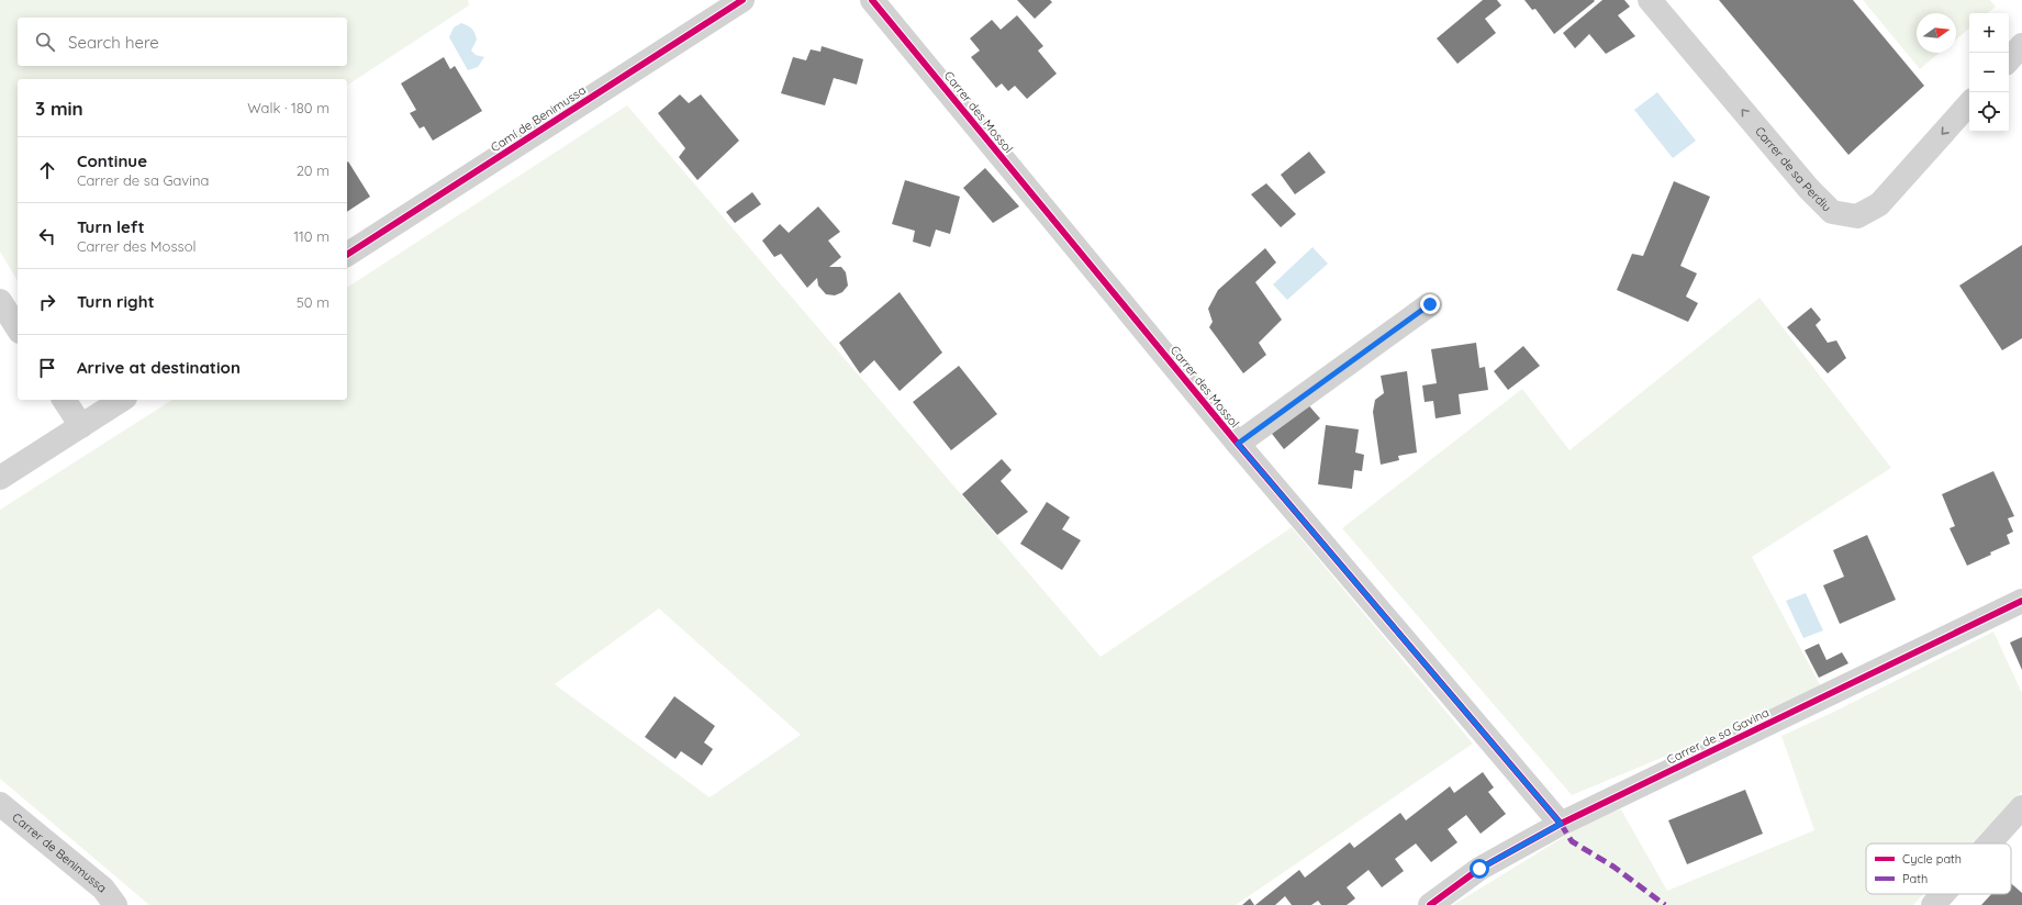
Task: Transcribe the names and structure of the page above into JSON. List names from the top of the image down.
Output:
{
  "streets": {
    "street": [
      "Carrer des Mossol",
      "Camí de Benimussa",
      "Carrer de sa Perdiu",
      "Carrer de sa Gavina",
      "Carrer de Benimussa"
    ]
  },
  "crossings": [
    ["Carrer des Mossol", "Carrer de sa Gavina"]
  ],
  "legend": ["Cycle path", "Path"],
  "north": "right",
  "page": {
    "map_buttons": ["+", "−"],
    "search": "Search here",
    "heading": ["3 min", "Walk · 180 m"],
    "list": [
      ["Continue", "Carrer de sa Gavina", "20 m"],
      ["Turn left", "Carrer des Mossol", "110 m"],
      ["Turn right", "50 m"],
      "Arrive at destination"
    ]
  }
}
